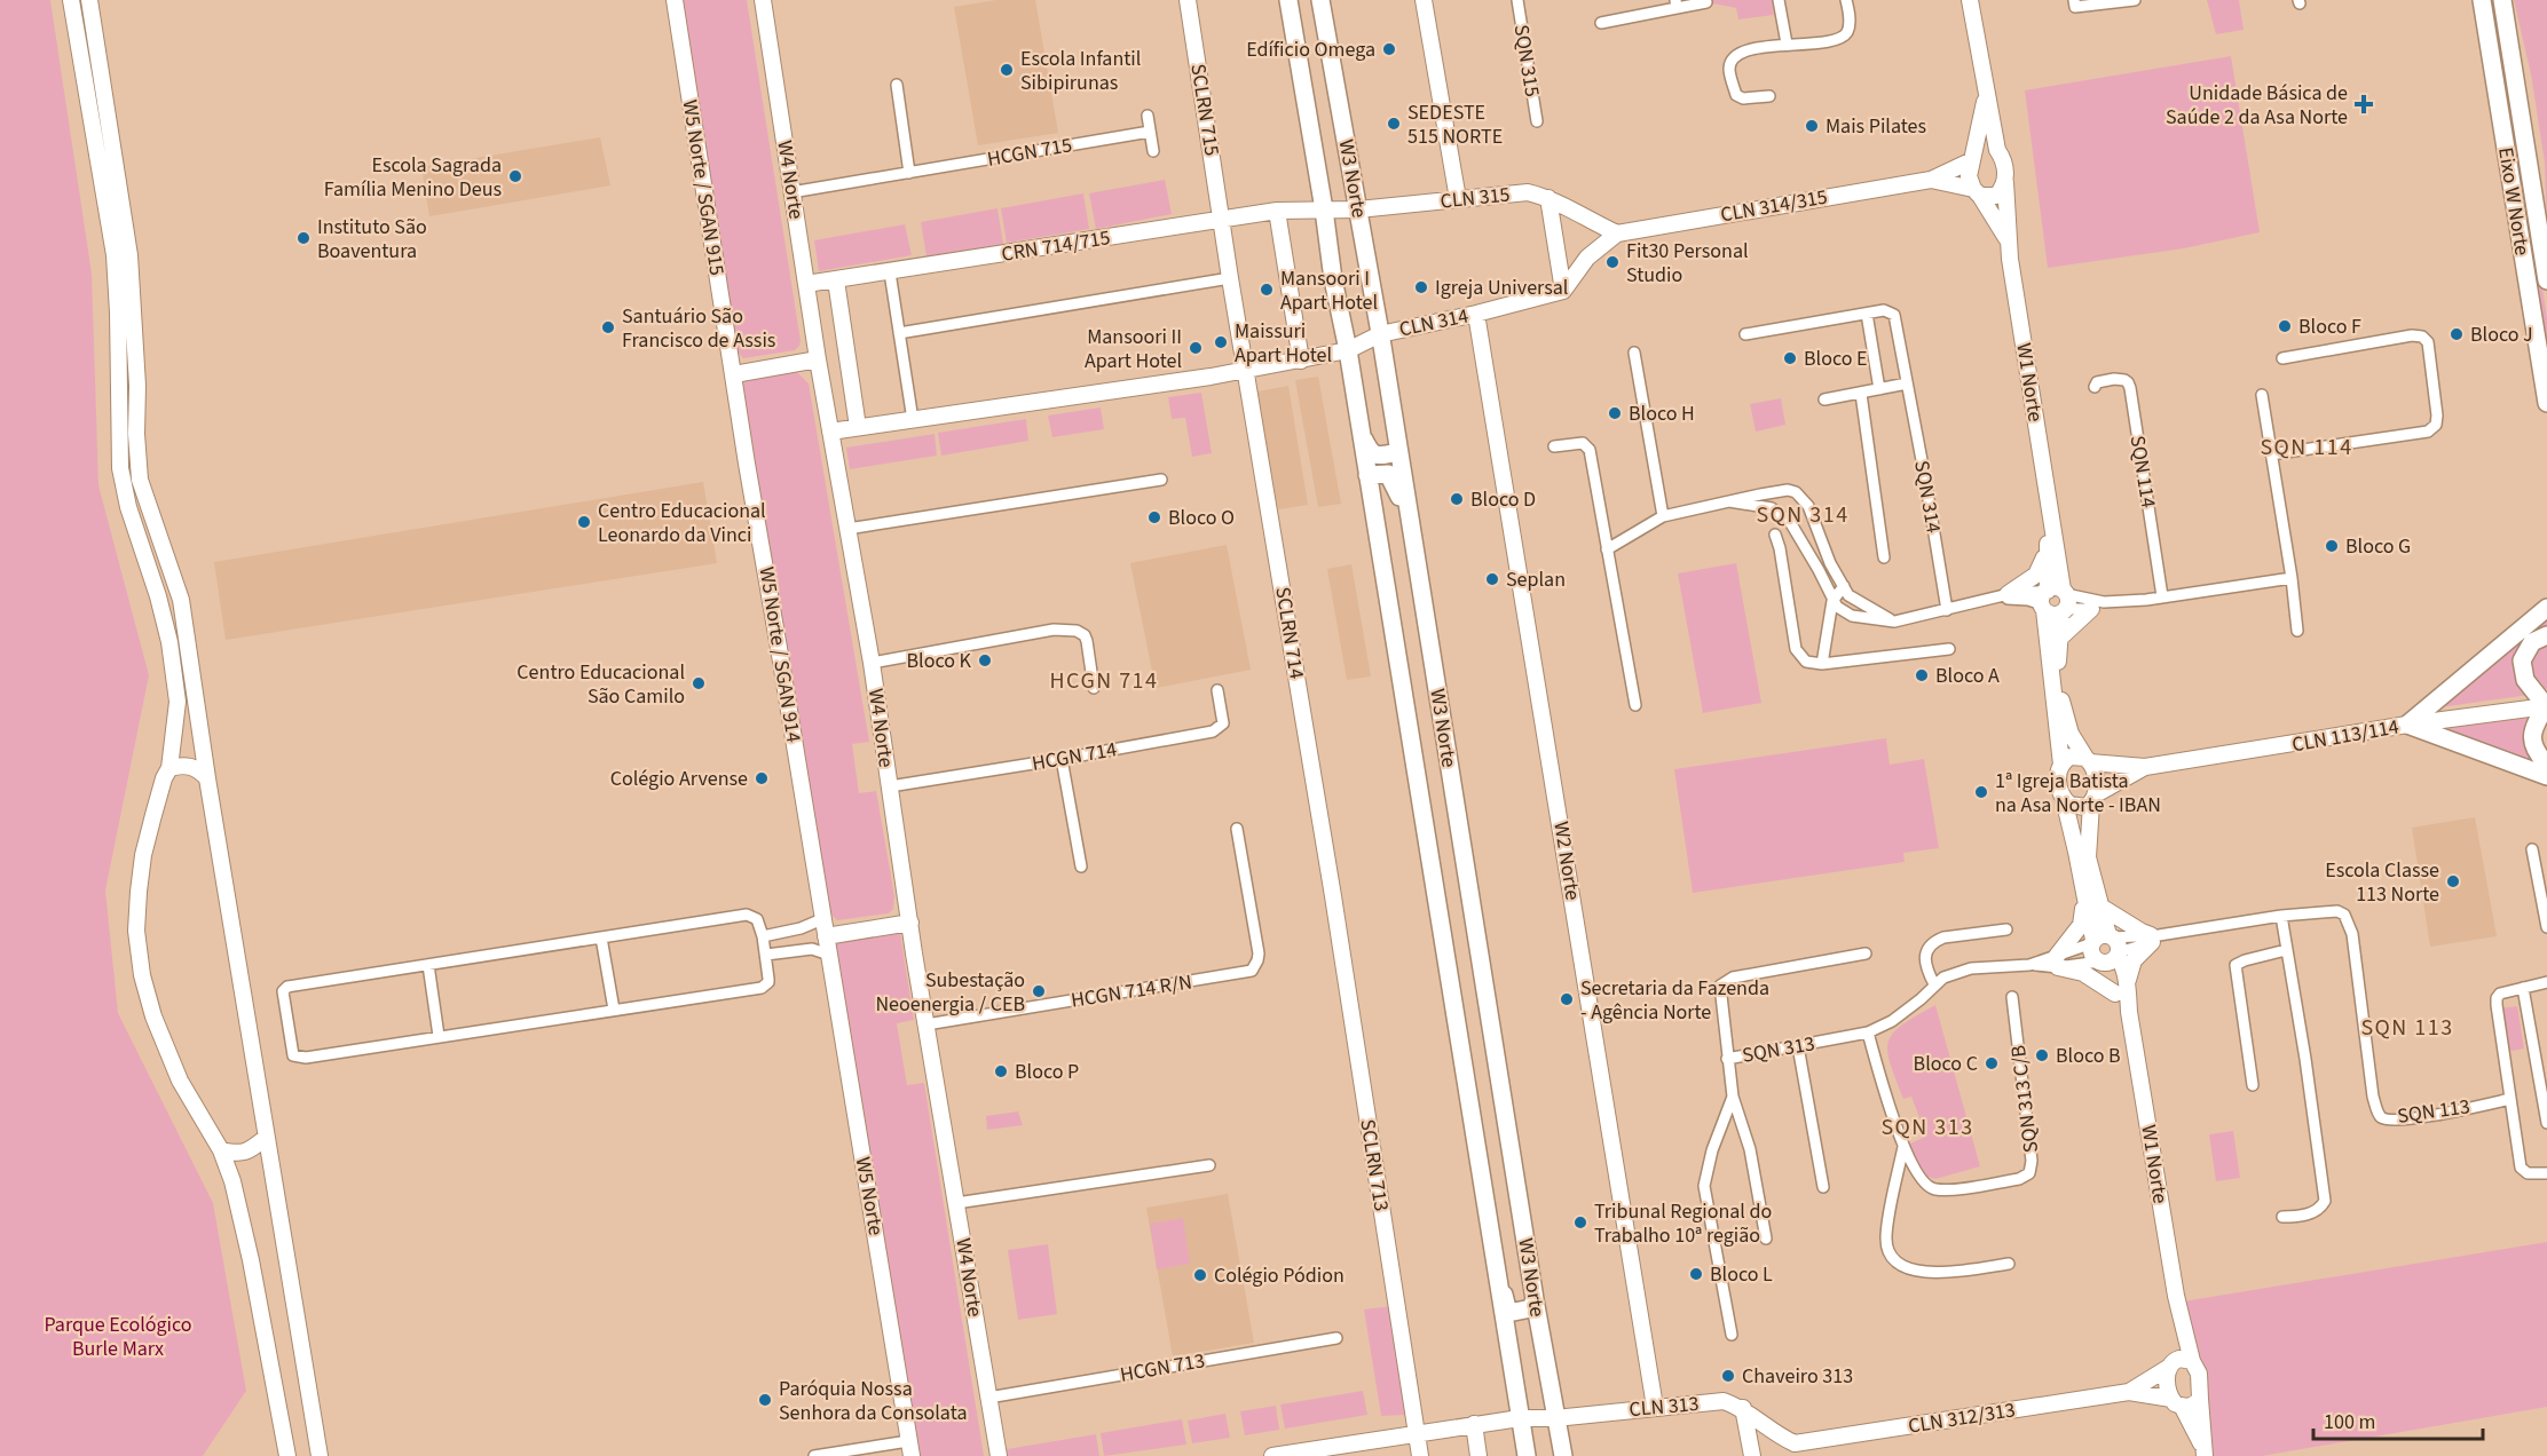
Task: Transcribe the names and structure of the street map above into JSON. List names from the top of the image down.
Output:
{
  "streets": {
    "main road": ["W3 Norte", "Eixo W Norte"],
    "street": [
      "SQN 315",
      "SCLRN 715",
      "HCGN 715",
      "W4 Norte",
      "W5 Norte / SGAN 915",
      "CLN 315",
      "CLN 314/315",
      "CRN 714/715",
      "CLN 314",
      "W1 Norte",
      "SQN 114",
      "SQN 314",
      "SCLRN 714",
      "W5 Norte / SGAN 914",
      "CLN 113/114",
      "HCGN 714",
      "W2 Norte",
      "HCGN 714 R/N",
      "SQN 313",
      "SQN 313 C/B",
      "SQN 113",
      "SCLRN 713",
      "W5 Norte",
      "HCGN 713",
      "CLN 313",
      "CLN 312/313"
    ]
  },
  "crossings": [
    ["SCLRN 715", "CRN 714/715"],
    ["HCGN 715", "W4 Norte"],
    ["W3 Norte", "CLN 315"],
    ["W3 Norte", "CRN 714/715"],
    ["W3 Norte", "CLN 314"],
    ["W3 Norte", "CLN 313"],
    ["W4 Norte", "CRN 714/715"],
    ["W4 Norte", "HCGN 714"],
    ["W4 Norte", "HCGN 714 R/N"],
    ["W4 Norte", "HCGN 713"],
    ["W5 Norte / SGAN 915", "W5 Norte / SGAN 914"],
    ["CLN 315", "CLN 314/315"],
    ["CLN 315", "CRN 714/715"],
    ["CLN 314/315", "W1 Norte"],
    ["CLN 314", "W2 Norte"],
    ["W1 Norte", "CLN 113/114"],
    ["W1 Norte", "SQN 313"],
    ["W1 Norte", "SQN 113"],
    ["W1 Norte", "CLN 312/313"],
    ["SCLRN 714", "SCLRN 713"],
    ["W5 Norte / SGAN 914", "W5 Norte"],
    ["W2 Norte", "CLN 313"],
    ["SQN 313", "SQN 113"],
    ["SCLRN 713", "CLN 313"],
    ["CLN 313", "CLN 312/313"]
  ],
  "districts": [
    "SQN 114",
    "SQN 314",
    "HCGN 714",
    "SQN 113",
    "SQN 313"
  ],
  "parks": ["Parque Ecológico Burle Marx"],
  "places": {
    "other": [
      "Edíficio Omega",
      "Escola Infantil Sibipirunas",
      "SEDESTE 515 NORTE",
      "Mais Pilates",
      "Escola Sagrada Família Menino Deus",
      "Instituto São Boaventura",
      "Fit30 Personal Studio",
      "Igreja Universal",
      "Mansoori I Apart Hotel",
      "Bloco F",
      "Santuário São Francisco de Assis",
      "Bloco J",
      "Maissuri Apart Hotel",
      "Mansoori II Apart Hotel",
      "Bloco E",
      "Bloco H",
      "Bloco D",
      "Bloco O",
      "Centro Educacional Leonardo da Vinci",
      "Bloco G",
      "Seplan",
      "Bloco K",
      "Bloco A",
      "Centro Educacional São Camilo",
      "Colégio Arvense",
      "1ª Igreja Batista na Asa Norte - IBAN",
      "Escola Classe 113 Norte",
      "Subestação Neoenergia / CEB",
      "Secretaria da Fazenda - Agência Norte",
      "Bloco B",
      "Bloco C",
      "Bloco P",
      "Tribunal Regional do Trabalho 10ª região",
      "Bloco L",
      "Colégio Pódion",
      "Chaveiro 313",
      "Paróquia Nossa Senhora da Consolata"
    ],
    "health": ["Unidade Básica de Saúde 2 da Asa Norte"]
  },
  "scale_bar": "100 m"
}
